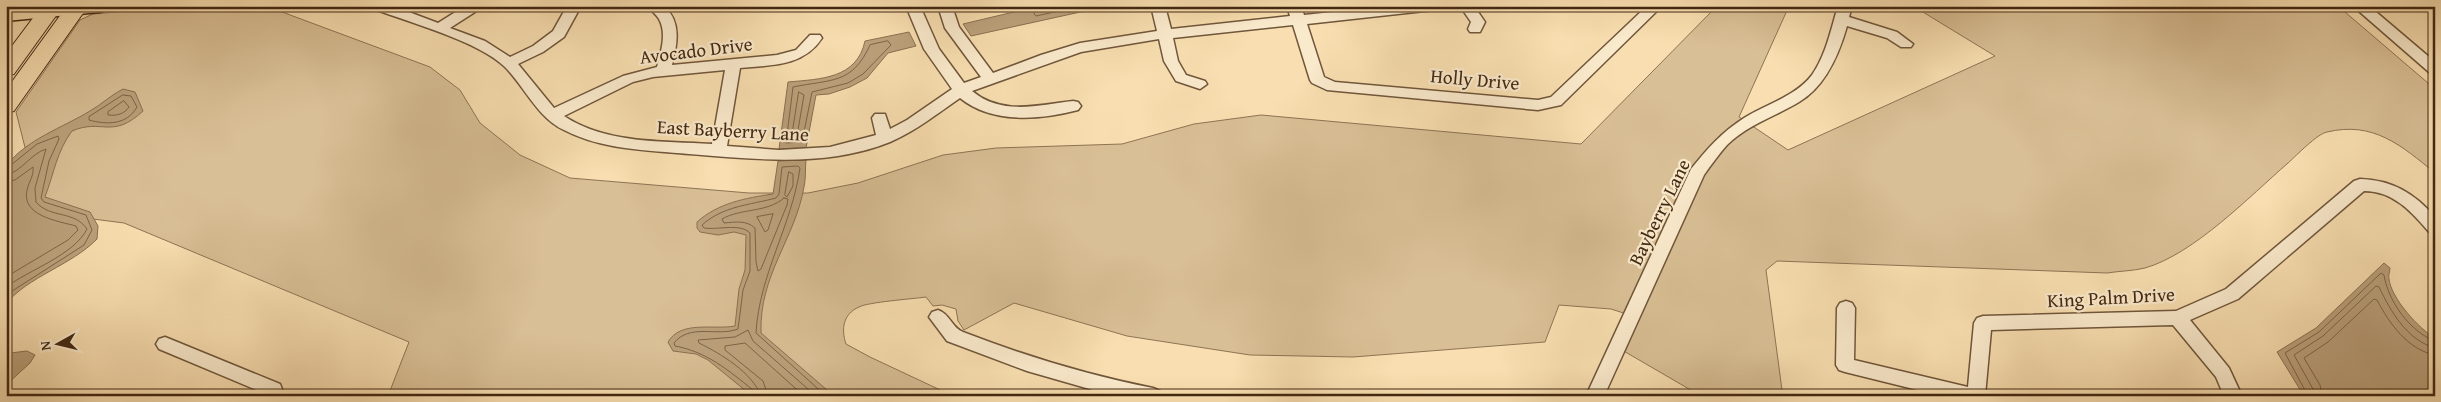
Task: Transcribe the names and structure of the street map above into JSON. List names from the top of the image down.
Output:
{
  "streets": {
    "street": [
      "Avocado Drive",
      "Holly Drive",
      "East Bayberry Lane",
      "Bayberry Lane",
      "King Palm Drive"
    ]
  },
  "crossings": [
    ["Avocado Drive", "East Bayberry Lane"],
    ["Holly Drive", "East Bayberry Lane"]
  ],
  "north": "left"
}
